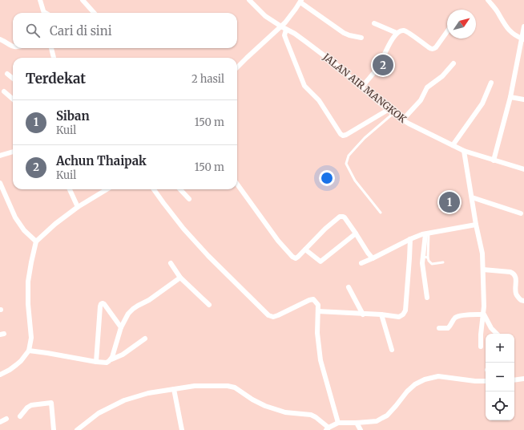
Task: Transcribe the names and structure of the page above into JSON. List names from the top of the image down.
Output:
{
  "streets": {
    "street": ["JALAN AIR MANGKOK"]
  },
  "north": "top right",
  "page": {
    "search": "Cari di sini",
    "pins": ["2", "1"],
    "heading": ["Terdekat", "2 hasil"],
    "list": [
      {
        "mark": "1",
        "name": "Siban",
        "note": "Kuil",
        "value": "150 m"
      },
      {
        "mark": "2",
        "name": "Achun Thaipak",
        "note": "Kuil",
        "value": "150 m"
      }
    ],
    "map_buttons": ["+", "−"]
  }
}
